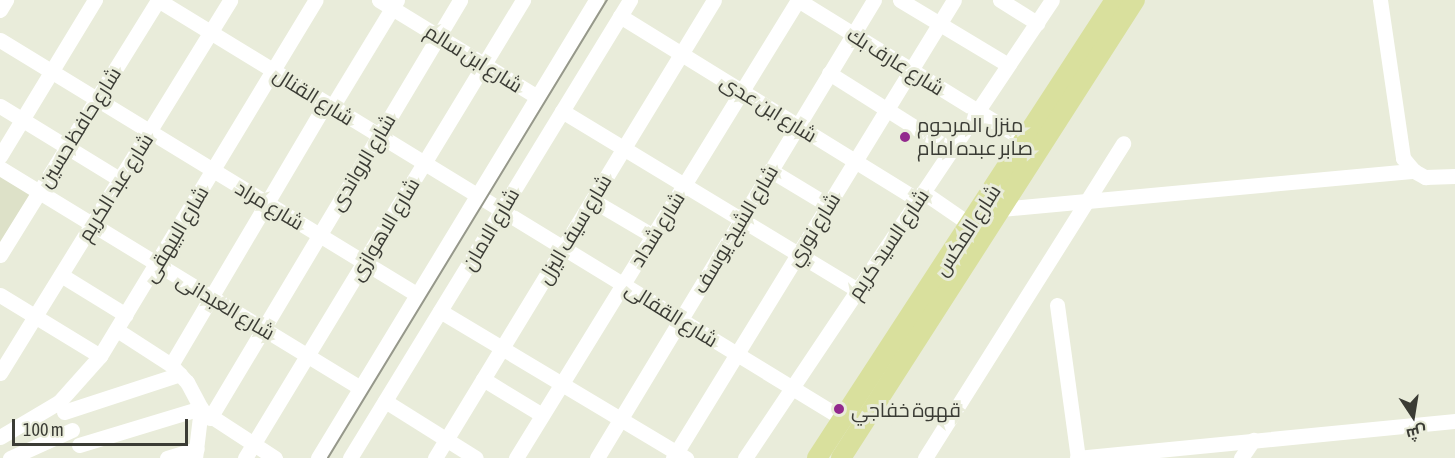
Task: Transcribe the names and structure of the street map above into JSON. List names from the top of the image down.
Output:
{
  "streets": {
    "main road": ["شارع المكس"],
    "street": [
      "شارع ابن سالم",
      "شارع عارف بك",
      "شارع القنال",
      "شارع ابن عدى",
      "شارع حافظ حسين",
      "شارع الرواندى",
      "شارع عبد الكريم",
      "شارع مراد",
      "شارع الاهوازى",
      "شارع الامان",
      "شارع سيف اليزل",
      "شارع شداد",
      "شارع الشيخ يوسف",
      "شارع نوري",
      "شارع البيهقى",
      "شارع السيد كريم",
      "شارع العبدانى",
      "شارع القفالى"
    ]
  },
  "crossings": [
    ["شارع ابن سالم", "شارع الرواندى"],
    ["شارع ابن سالم", "شارع الاهوازى"],
    ["شارع ابن سالم", "شارع الامان"],
    ["شارع عارف بك", "شارع شداد"],
    ["شارع عارف بك", "شارع الشيخ يوسف"],
    ["شارع عارف بك", "شارع نوري"],
    ["شارع عارف بك", "شارع المكس"],
    ["شارع عارف بك", "شارع السيد كريم"],
    ["شارع القنال", "شارع حافظ حسين"],
    ["شارع القنال", "شارع الرواندى"],
    ["شارع القنال", "شارع عبد الكريم"],
    ["شارع القنال", "شارع الاهوازى"],
    ["شارع القنال", "شارع الامان"],
    ["شارع القنال", "شارع البيهقى"],
    ["شارع القنال", "شارع القفالى"],
    ["شارع ابن عدى", "شارع الامان"],
    ["شارع ابن عدى", "شارع سيف اليزل"],
    ["شارع ابن عدى", "شارع شداد"],
    ["شارع ابن عدى", "شارع الشيخ يوسف"],
    ["شارع ابن عدى", "شارع نوري"],
    ["شارع ابن عدى", "شارع المكس"],
    ["شارع ابن عدى", "شارع السيد كريم"],
    ["شارع حافظ حسين", "شارع مراد"],
    ["شارع حافظ حسين", "شارع العبدانى"],
    ["شارع الرواندى", "شارع مراد"],
    ["شارع الرواندى", "شارع العبدانى"],
    ["شارع عبد الكريم", "شارع مراد"],
    ["شارع عبد الكريم", "شارع العبدانى"],
    ["شارع مراد", "شارع الاهوازى"],
    ["شارع مراد", "شارع الامان"],
    ["شارع مراد", "شارع البيهقى"],
    ["شارع الاهوازى", "شارع العبدانى"],
    ["شارع الامان", "شارع العبدانى"],
    ["شارع الامان", "شارع القفالى"],
    ["شارع سيف اليزل", "شارع القفالى"],
    ["شارع شداد", "شارع القفالى"],
    ["شارع الشيخ يوسف", "شارع القفالى"],
    ["شارع نوري", "شارع القفالى"],
    ["شارع المكس", "شارع القفالى"],
    ["شارع البيهقى", "شارع العبدانى"],
    ["شارع السيد كريم", "شارع القفالى"]
  ],
  "places": ["منزل المرحوم صابر عبده امام", "قهوة خفاجي"],
  "scale_bar": "100 m",
  "north": "bottom"
}
